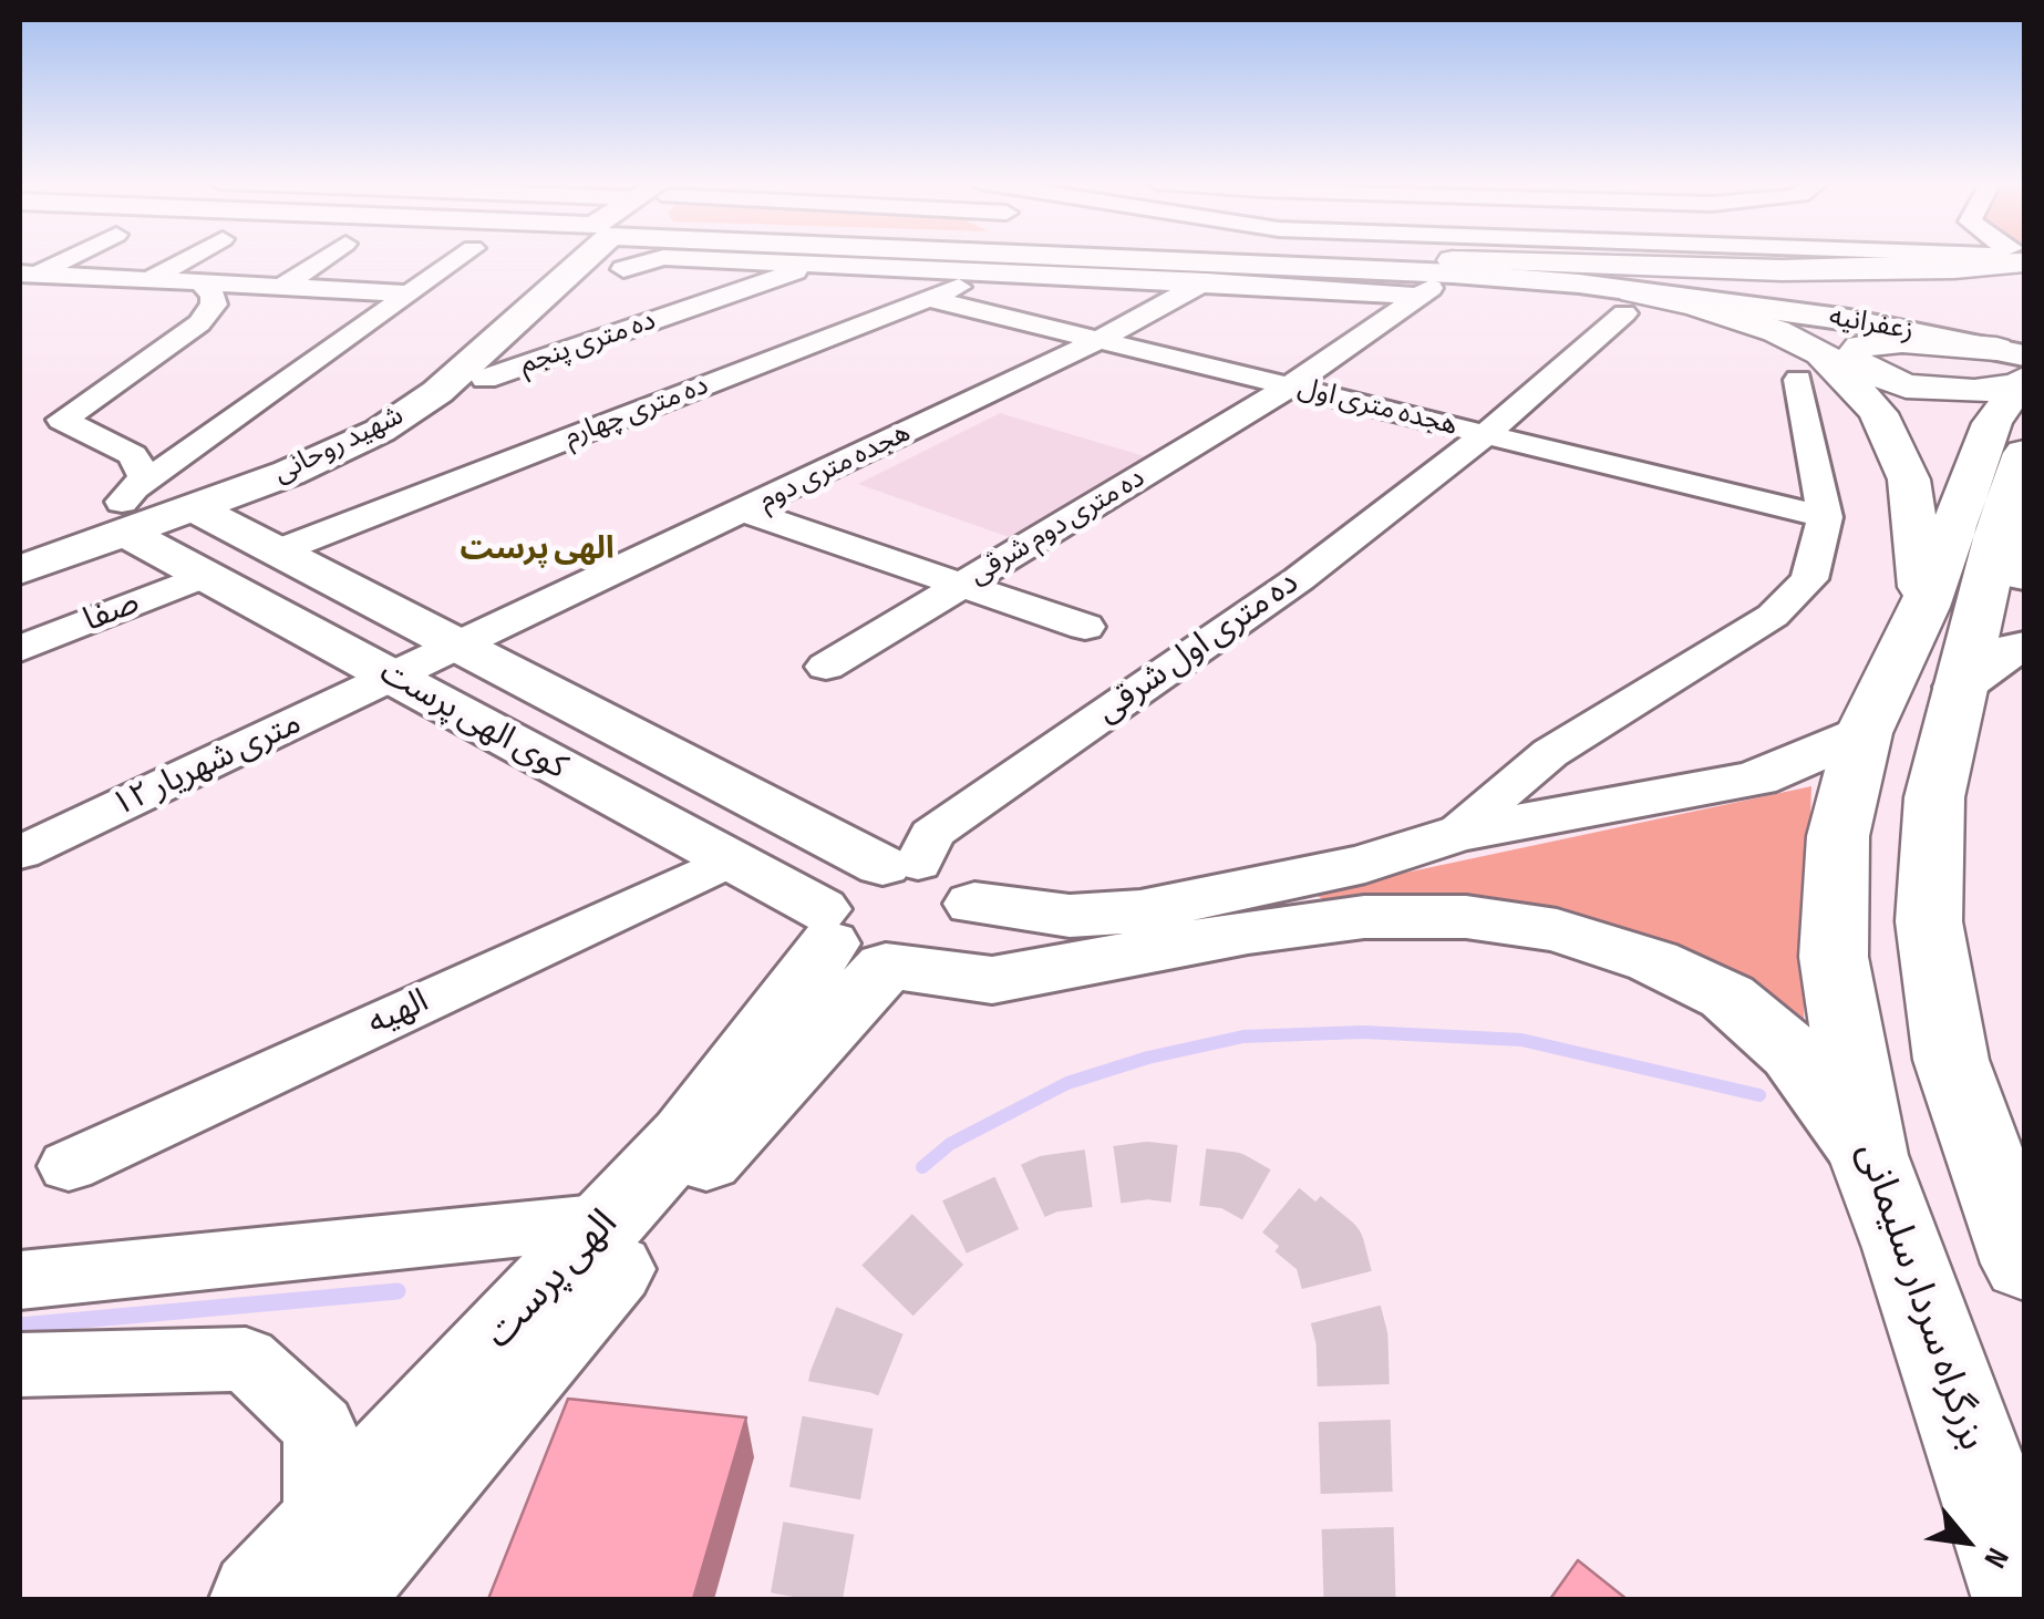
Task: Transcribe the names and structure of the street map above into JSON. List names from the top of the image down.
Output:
{
  "streets": {
    "highway": ["بزرگراه سردار سلیمانی"],
    "main road": [
      "زعفرانیه",
      "شهید روحانی",
      "کوی الهی پرست",
      "الهی پرست"
    ],
    "street": [
      "ده متری پنجم",
      "هجده متری اول",
      "ده متری چهارم",
      "هجده متری دوم",
      "ده متری دوم شرقی",
      "صفا",
      "ده متری اول شرقی",
      "۱۲ متری شهریار",
      "الهیه"
    ]
  },
  "crossings": [
    ["زعفرانیه", "ده متری دوم شرقی"],
    ["زعفرانیه", "بزرگراه سردار سلیمانی"],
    ["هجده متری اول", "ده متری چهارم"],
    ["هجده متری اول", "هجده متری دوم"],
    ["هجده متری اول", "ده متری دوم شرقی"],
    ["هجده متری اول", "ده متری اول شرقی"],
    ["ده متری چهارم", "کوی الهی پرست"],
    ["شهید روحانی", "کوی الهی پرست"],
    ["هجده متری دوم", "کوی الهی پرست"],
    ["هجده متری دوم", "۱۲ متری شهریار"],
    ["صفا", "کوی الهی پرست"],
    ["ده متری اول شرقی", "کوی الهی پرست"],
    ["کوی الهی پرست", "۱۲ متری شهریار"],
    ["کوی الهی پرست", "الهیه"],
    ["کوی الهی پرست", "الهی پرست"]
  ],
  "districts": ["الهی پرست"],
  "north": "bottom right"
}
